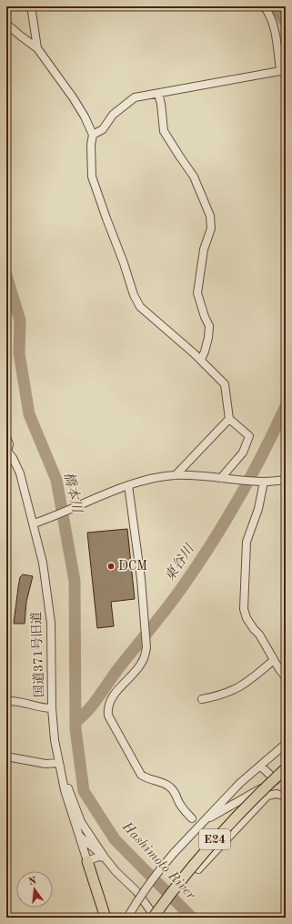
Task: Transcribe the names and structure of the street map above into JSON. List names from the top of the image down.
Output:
{
  "streets": {
    "highway": ["E24"],
    "street": ["国道371号旧道"]
  },
  "water": ["橋本川", "東谷川", "Hashimoto River"],
  "places": ["DCM"],
  "north": "top"
}
